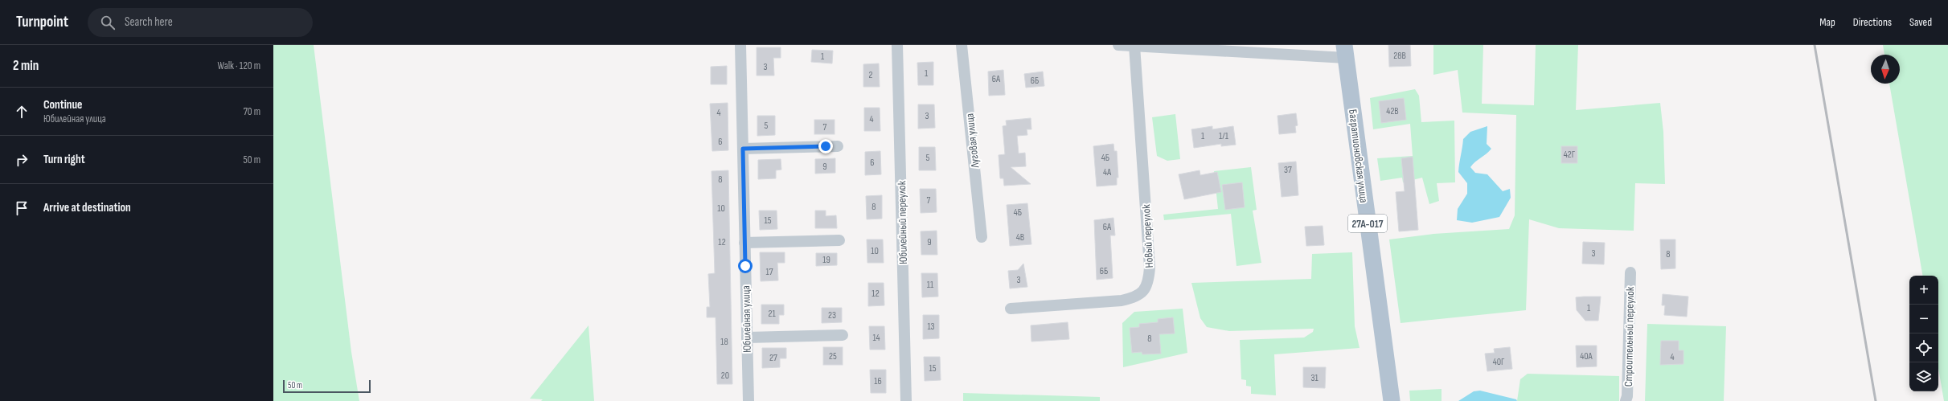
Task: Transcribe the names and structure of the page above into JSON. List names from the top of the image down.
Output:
{
  "streets": {
    "main road": ["Багратионовская улица", "27А-017"],
    "street": [
      "Луговая улица",
      "Юбилейный переулок",
      "Новый переулок",
      "Юбилейная улица",
      "Строительный переулок"
    ]
  },
  "house_numbers": [
    "28В",
    "1",
    "3",
    "1",
    "2",
    "6А",
    "6Б",
    "42В",
    "4",
    "3",
    "4",
    "5",
    "7",
    "1",
    "1/1",
    "6",
    "42Г",
    "5",
    "4Б",
    "6",
    "9",
    "37",
    "4А",
    "8",
    "7",
    "8",
    "10",
    "4Б",
    "15",
    "6А",
    "4В",
    "12",
    "9",
    "10",
    "3",
    "8",
    "19",
    "6Б",
    "17",
    "3",
    "11",
    "12",
    "1",
    "21",
    "23",
    "13",
    "14",
    "8",
    "18",
    "25",
    "40А",
    "4",
    "27",
    "40Г",
    "15",
    "20",
    "31",
    "16"
  ],
  "scale_bar": "50 m",
  "north": "bottom",
  "page": {
    "header": "Turnpoint",
    "search": "Search here",
    "nav": ["Map", "Directions", "Saved"],
    "heading": ["2 min", "Walk · 120 m"],
    "list": [
      ["Continue", "Юбилейная улица", "70 m"],
      ["Turn right", "50 m"],
      "Arrive at destination"
    ],
    "map_buttons": ["+", "−"],
    "scale": "50 m"
  }
}
